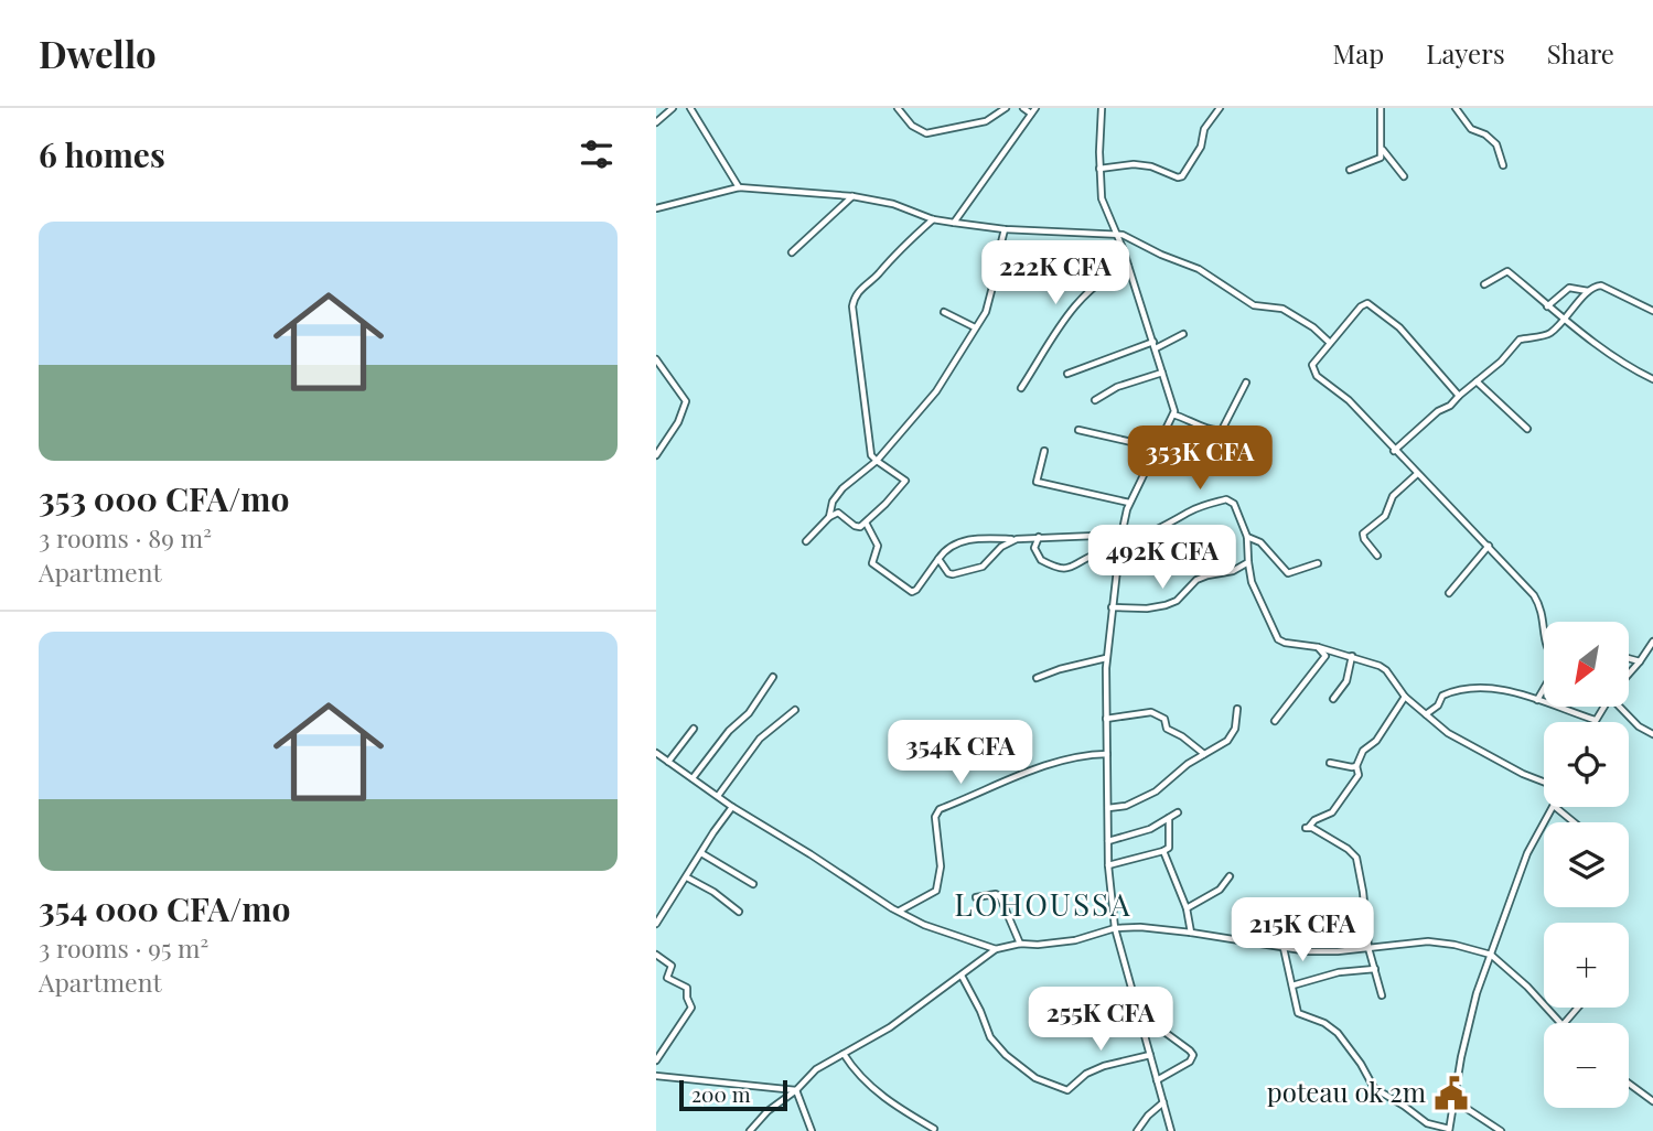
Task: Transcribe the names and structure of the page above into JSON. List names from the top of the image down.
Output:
{
  "districts": ["LOHOUSSA"],
  "places": {
    "public building": ["poteau ok 2m"]
  },
  "scale_bar": "200 m",
  "north": "bottom left",
  "page": {
    "header": "Dwello",
    "nav": ["Map", "Layers", "Share"],
    "heading": "6 homes",
    "list": [
      {
        "name": "353 000 CFA/mo",
        "note": "3 rooms · 89 m² · Apartment"
      },
      {
        "name": "354 000 CFA/mo",
        "note": "3 rooms · 95 m² · Apartment"
      }
    ],
    "price": [
      "222K CFA",
      "353K CFA",
      "492K CFA",
      "354K CFA",
      "215K CFA",
      "255K CFA"
    ],
    "map_buttons": ["+", "−"],
    "scale": "200 m"
  }
}
